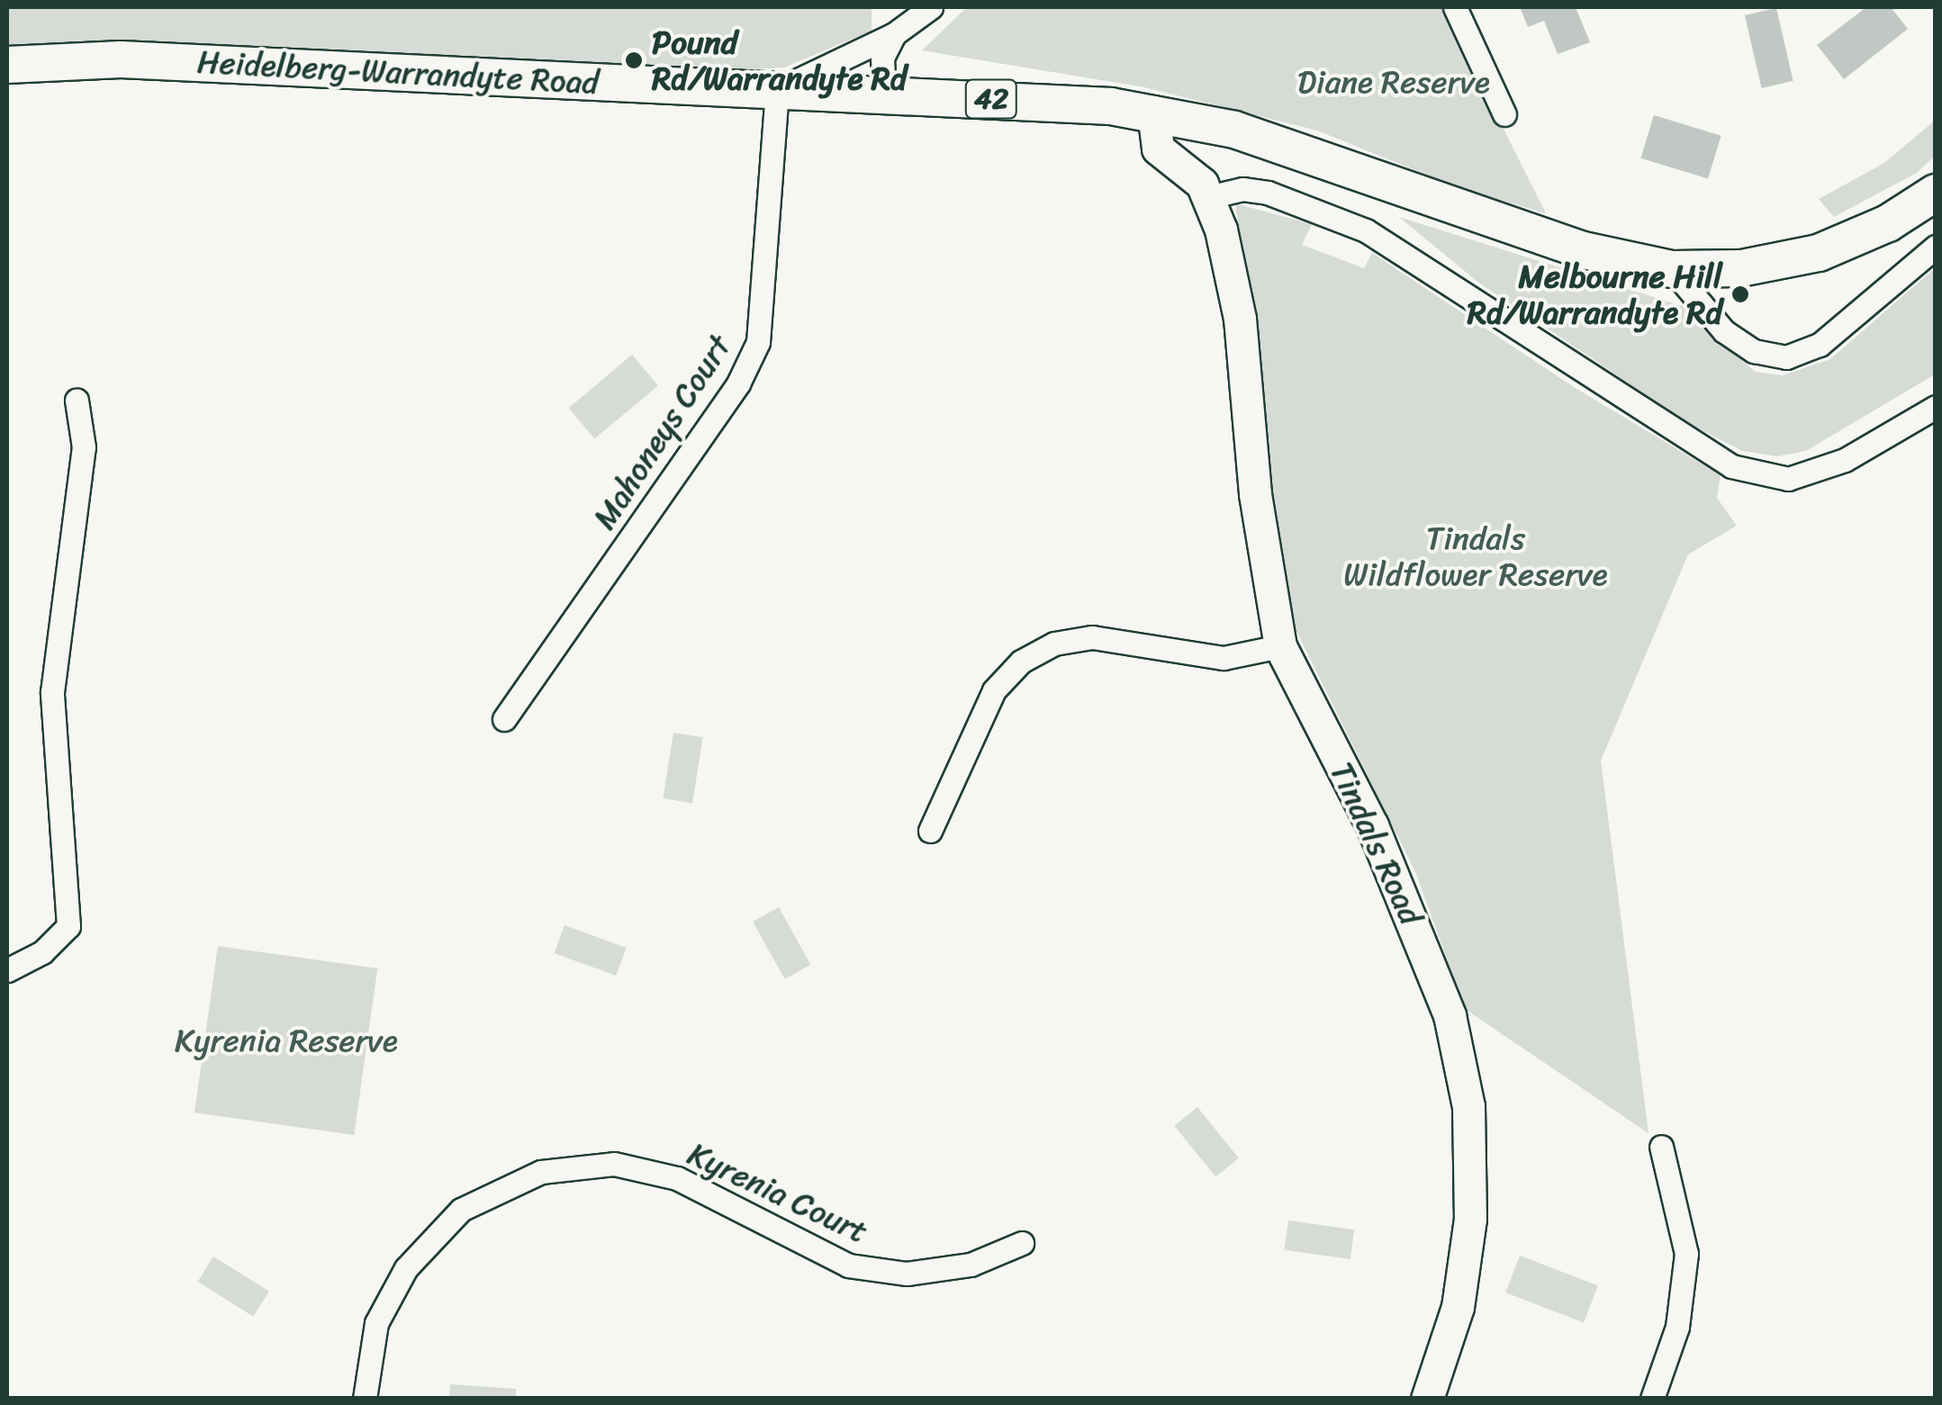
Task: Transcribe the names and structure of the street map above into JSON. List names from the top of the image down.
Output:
{
  "streets": {
    "main road": ["Heidelberg-Warrandyte Road", "42", "Tindals Road"],
    "street": ["Mahoneys Court", "Kyrenia Court"]
  },
  "crossings": [
    ["Heidelberg-Warrandyte Road", "Mahoneys Court"],
    ["Heidelberg-Warrandyte Road", "Tindals Road"]
  ],
  "parks": ["Diane Reserve", "Tindals Wildflower Reserve", "Kyrenia Reserve"],
  "places": ["Pound Rd/Warrandyte Rd", "Melbourne Hill Rd/Warrandyte Rd"]
}
